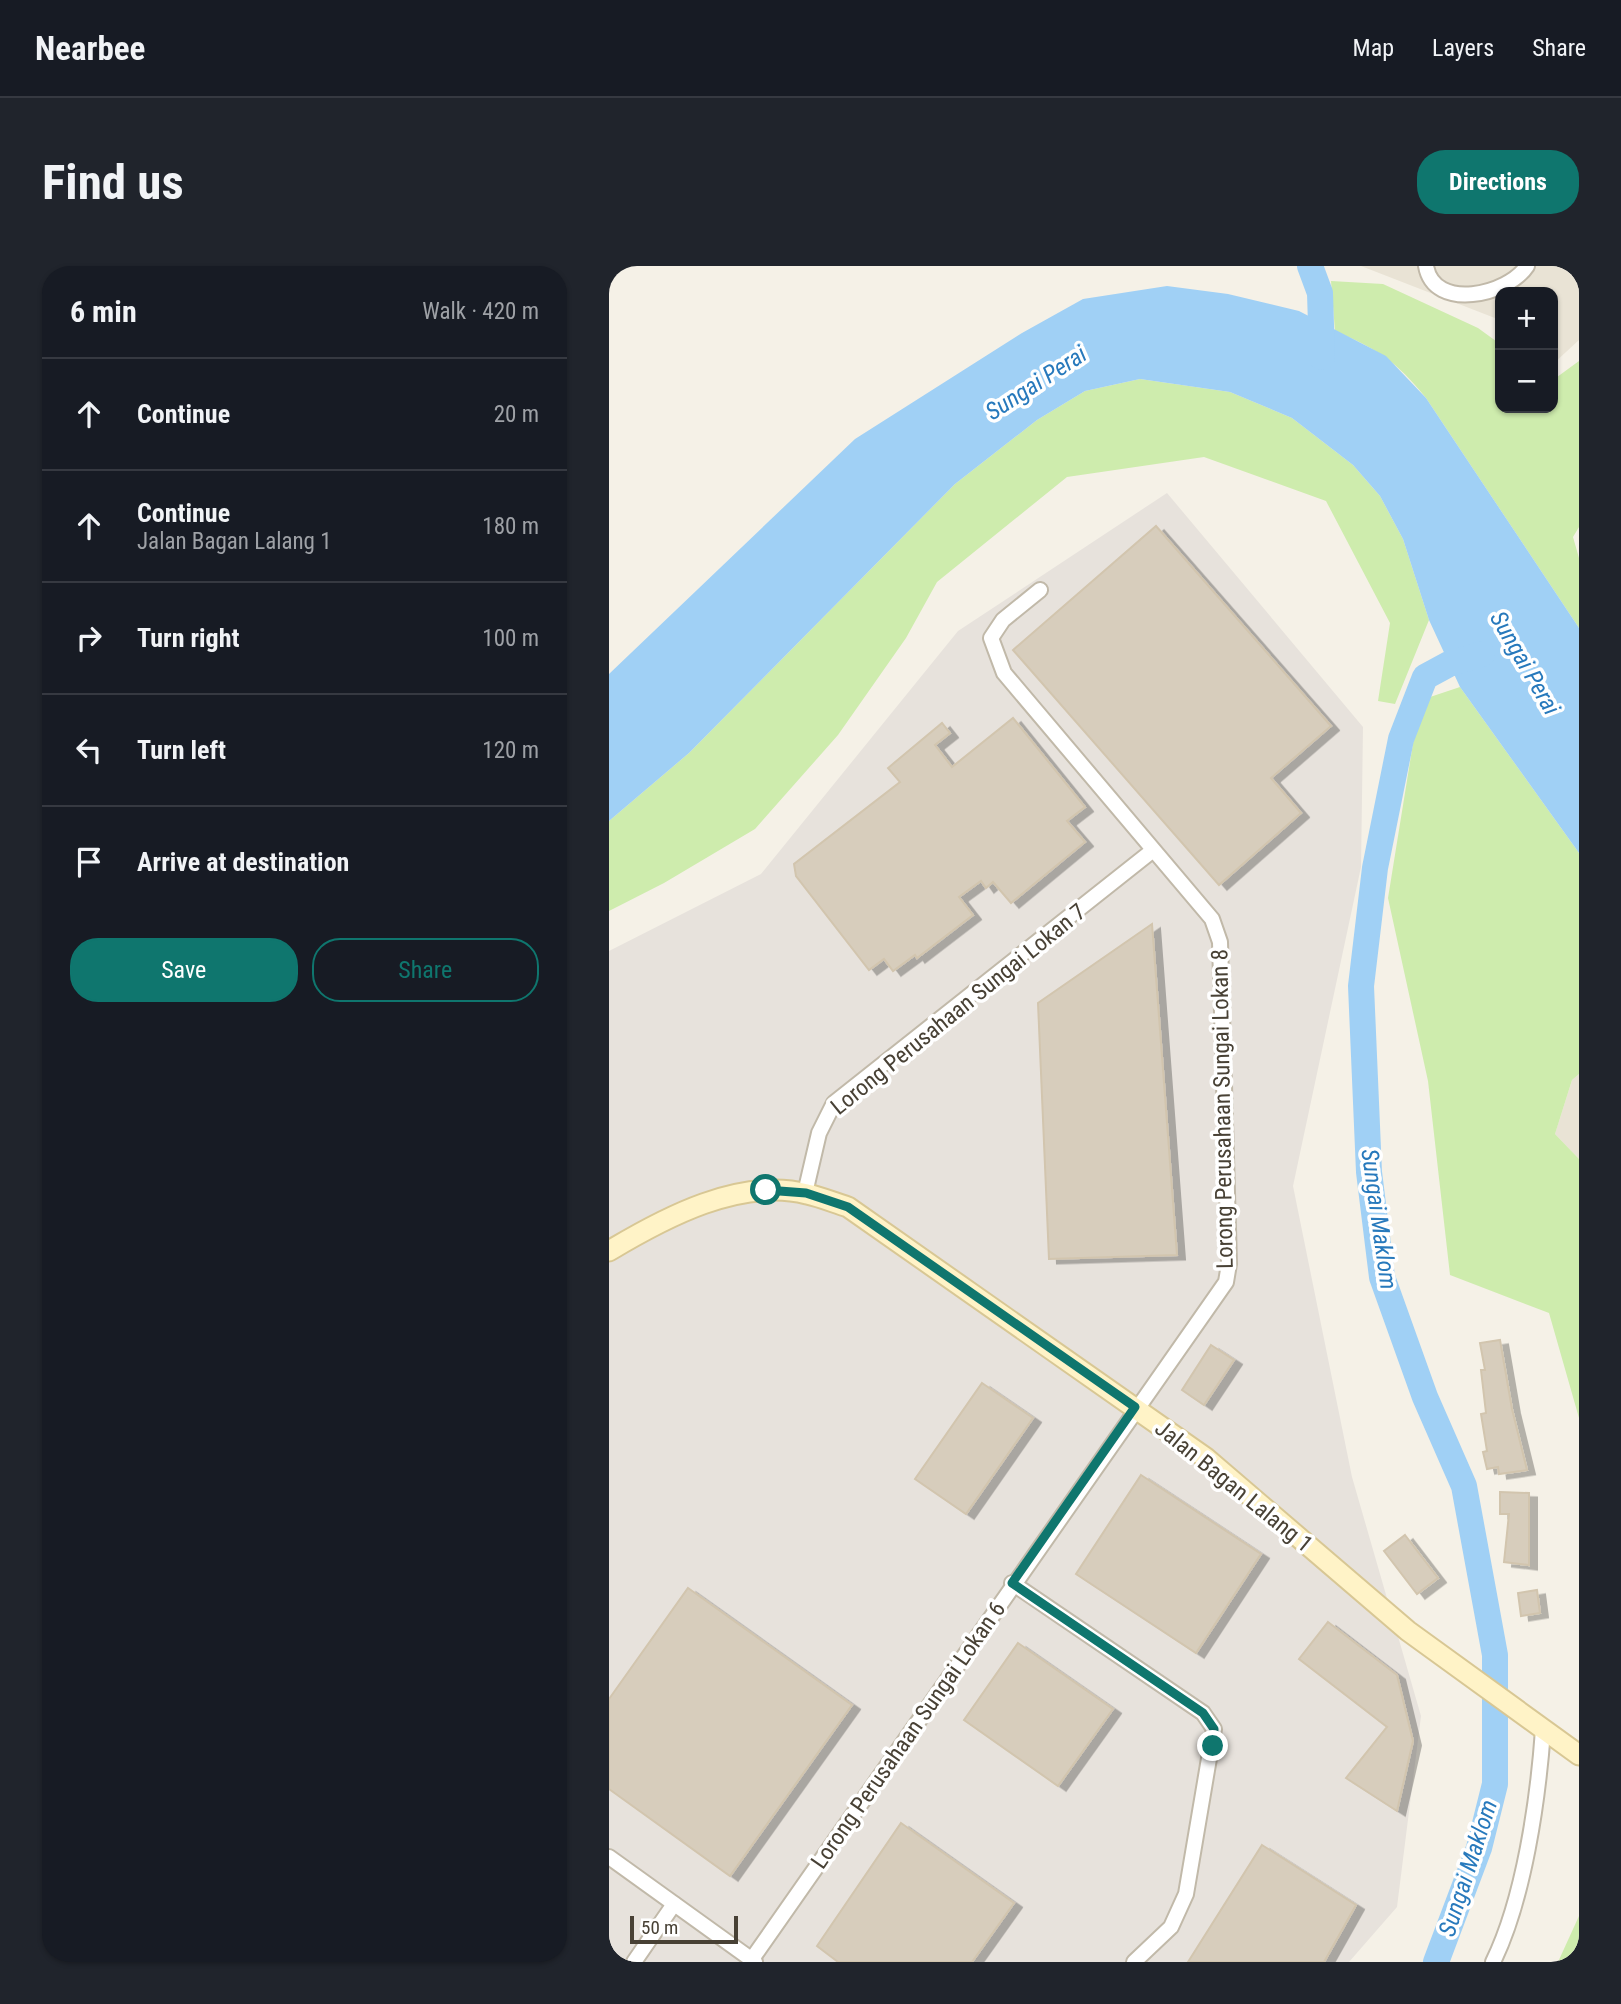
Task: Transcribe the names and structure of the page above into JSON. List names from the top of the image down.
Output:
{
  "streets": {
    "main road": ["Jalan Bagan Lalang 1"],
    "street": ["Lorong Perusahaan Sungai Lokan 7", "Lorong Perusahaan Sungai Lokan 8", "Lorong Perusahaan Sungai Lokan 6"]
  },
  "crossings": [
    ["Lorong Perusahaan Sungai Lokan 7", "Lorong Perusahaan Sungai Lokan 8"],
    ["Lorong Perusahaan Sungai Lokan 7", "Jalan Bagan Lalang 1"],
    ["Lorong Perusahaan Sungai Lokan 8", "Jalan Bagan Lalang 1"],
    ["Lorong Perusahaan Sungai Lokan 8", "Lorong Perusahaan Sungai Lokan 6"],
    ["Jalan Bagan Lalang 1", "Lorong Perusahaan Sungai Lokan 6"]
  ],
  "water": ["Sungai Perai", "Sungai Maklom"],
  "scale_bar": "50 m",
  "page": {
    "header": "Nearbee",
    "nav": ["Map", "Layers", "Share"],
    "buttons": [
      "Directions",
      ["Save", "Share"]
    ],
    "title": "Find us",
    "heading": ["6 min", "Walk · 420 m"],
    "map_buttons": ["+", "−"],
    "list": [
      ["Continue", "20 m"],
      ["Continue", "Jalan Bagan Lalang 1", "180 m"],
      ["Turn right", "100 m"],
      ["Turn left", "120 m"],
      "Arrive at destination"
    ],
    "scale": "50 m"
  }
}
